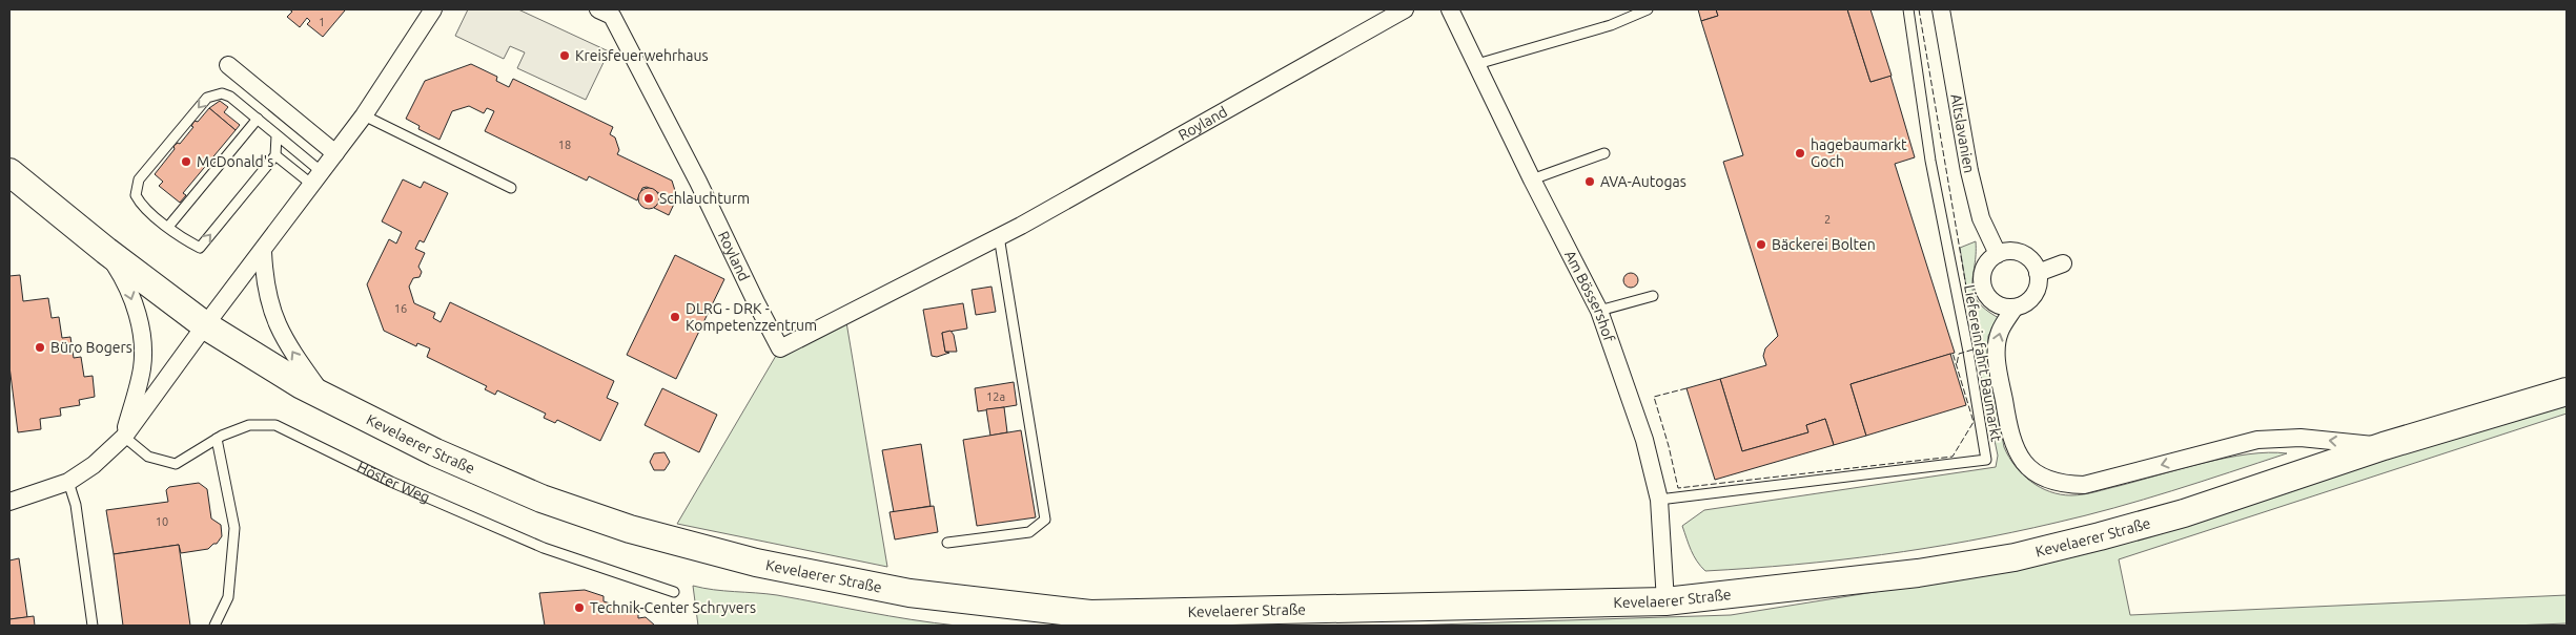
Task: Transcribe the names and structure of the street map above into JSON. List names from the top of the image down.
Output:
{
  "streets": {
    "main road": ["Kevelaerer Straße"],
    "street": ["Royland", "Altslavanien", "Am Bössershof"],
    "lane": ["Liefereinfahrt Baumarkt", "Höster Weg"]
  },
  "crossings": [
    ["Am Bössershof", "Liefereinfahrt Baumarkt"],
    ["Am Bössershof", "Kevelaerer Straße"]
  ],
  "places": [
    "Kreisfeuerwehrhaus",
    "hagebaumarkt Goch",
    "McDonald's",
    "AVA-Autogas",
    "Schlauchturm",
    "Bäckerei Bolten",
    "DLRG - DRK - Kompetenzzentrum",
    "Büro Bogers",
    "Technik-Center Schryvers"
  ],
  "house_numbers": [
    "1",
    "18",
    "2",
    "16",
    "12a",
    "10"
  ]
}
